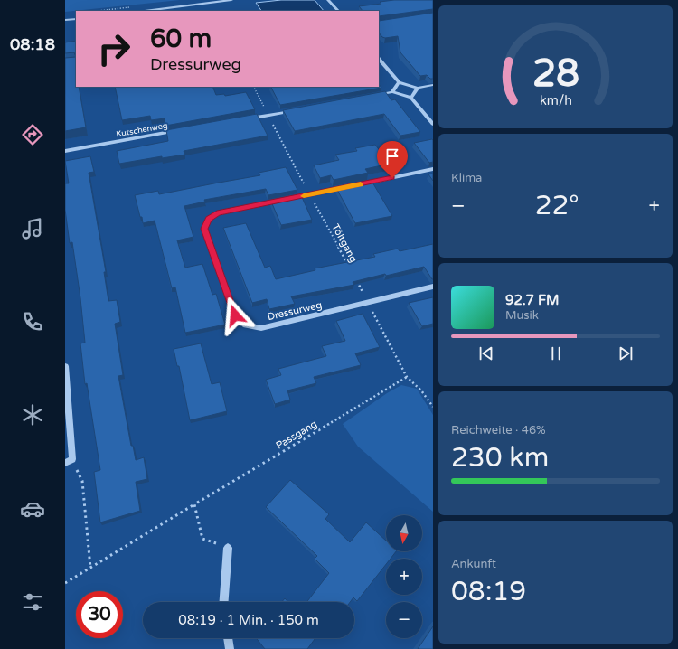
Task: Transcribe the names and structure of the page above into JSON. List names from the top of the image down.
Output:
{
  "streets": {
    "street": ["Kutschenweg", "Dressurweg"],
    "path": ["Töltgang", "Passgang"]
  },
  "crossings": [
    ["Töltgang", "Dressurweg"],
    ["Töltgang", "Passgang"]
  ],
  "north": "bottom",
  "page": {
    "tabs": "08:18",
    "turn": ["60 m", "Dressurweg"],
    "tile": [
      "Klima",
      ["Reichweite · 46%", "230 km"],
      ["Ankunft", "08:19"]
    ],
    "heat": ["−", "22°", "+"],
    "song": ["92.7 FM", "Musik"],
    "map_buttons": ["+", "−"],
    "limit": "30",
    "trip": "08:19 · 1 Min. · 150 m",
    "gauge": ["28", "km/h"]
  }
}
